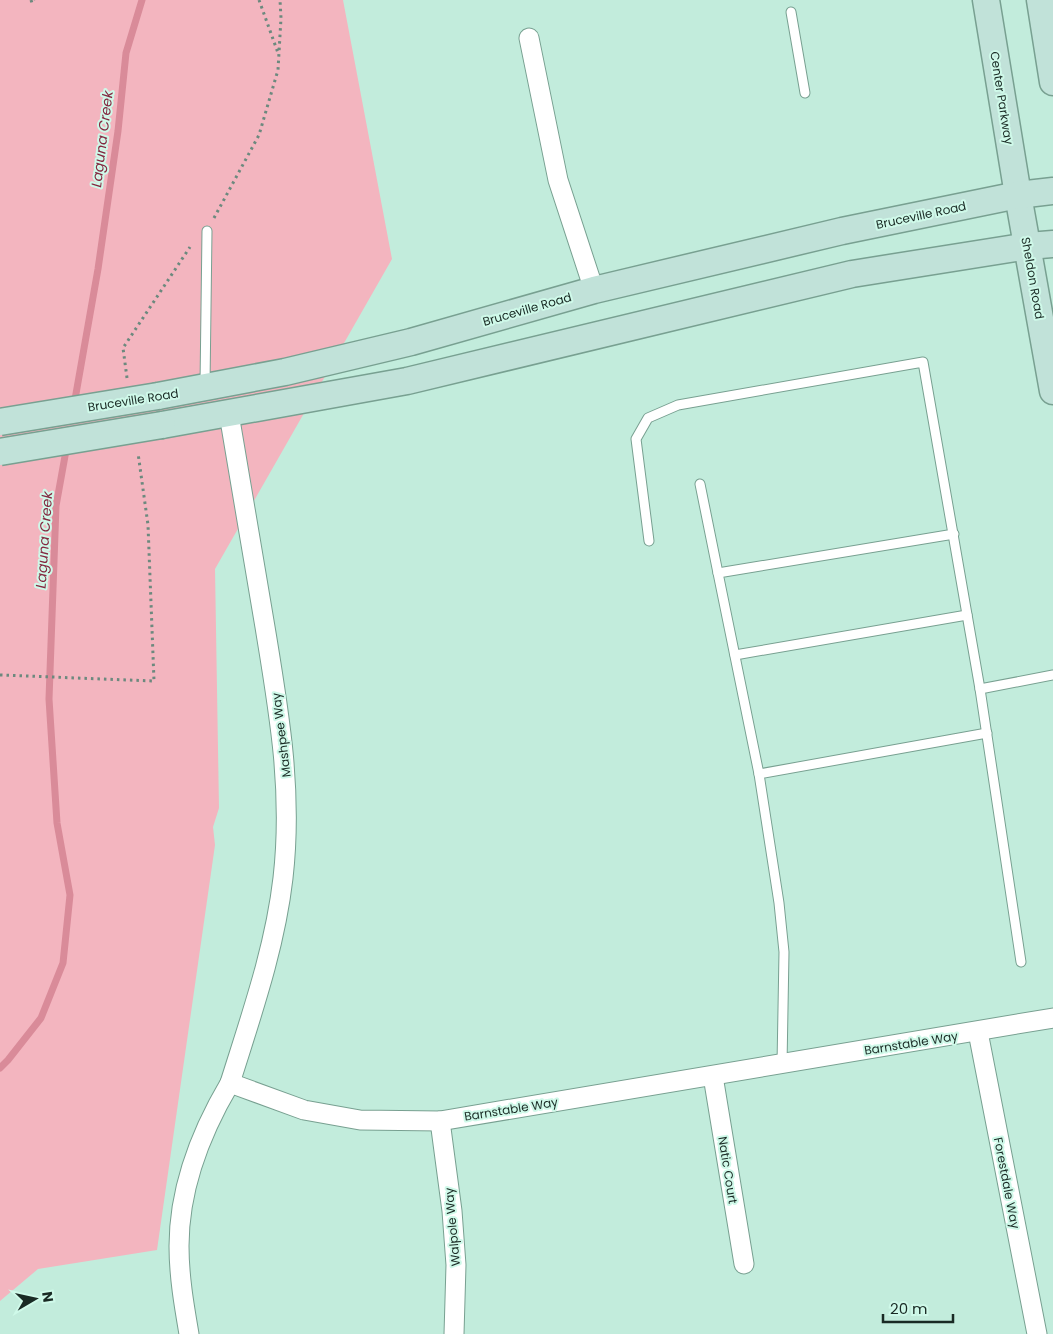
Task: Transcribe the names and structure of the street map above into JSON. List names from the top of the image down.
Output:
{
  "streets": {
    "main road": ["Center Parkway", "Bruceville Road", "Sheldon Road"],
    "street": [
      "Mashpee Way",
      "Barnstable Way",
      "Natic Court",
      "Forestdale Way",
      "Walpole Way"
    ]
  },
  "crossings": [
    ["Center Parkway", "Bruceville Road"],
    ["Center Parkway", "Sheldon Road"],
    ["Bruceville Road", "Sheldon Road"],
    ["Mashpee Way", "Barnstable Way"],
    ["Barnstable Way", "Natic Court"],
    ["Barnstable Way", "Forestdale Way"],
    ["Barnstable Way", "Walpole Way"]
  ],
  "water": ["Laguna Creek"],
  "scale_bar": "20 m",
  "north": "right"
}
